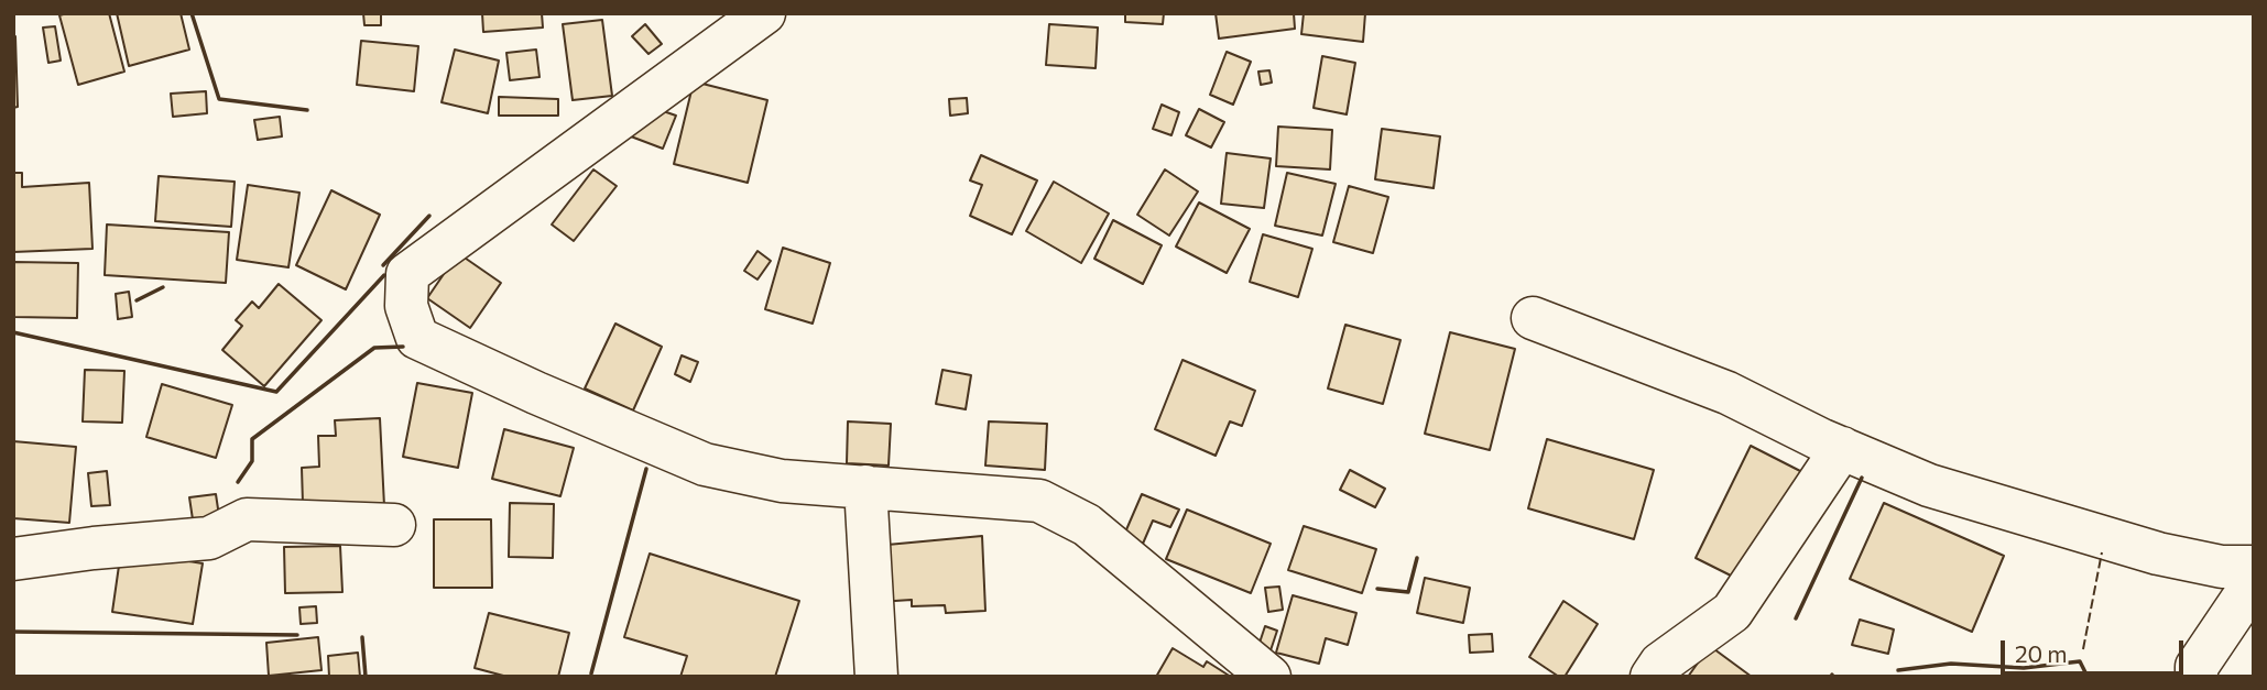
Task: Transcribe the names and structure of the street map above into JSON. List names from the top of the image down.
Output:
{
  "scale_bar": "20 m"
}
